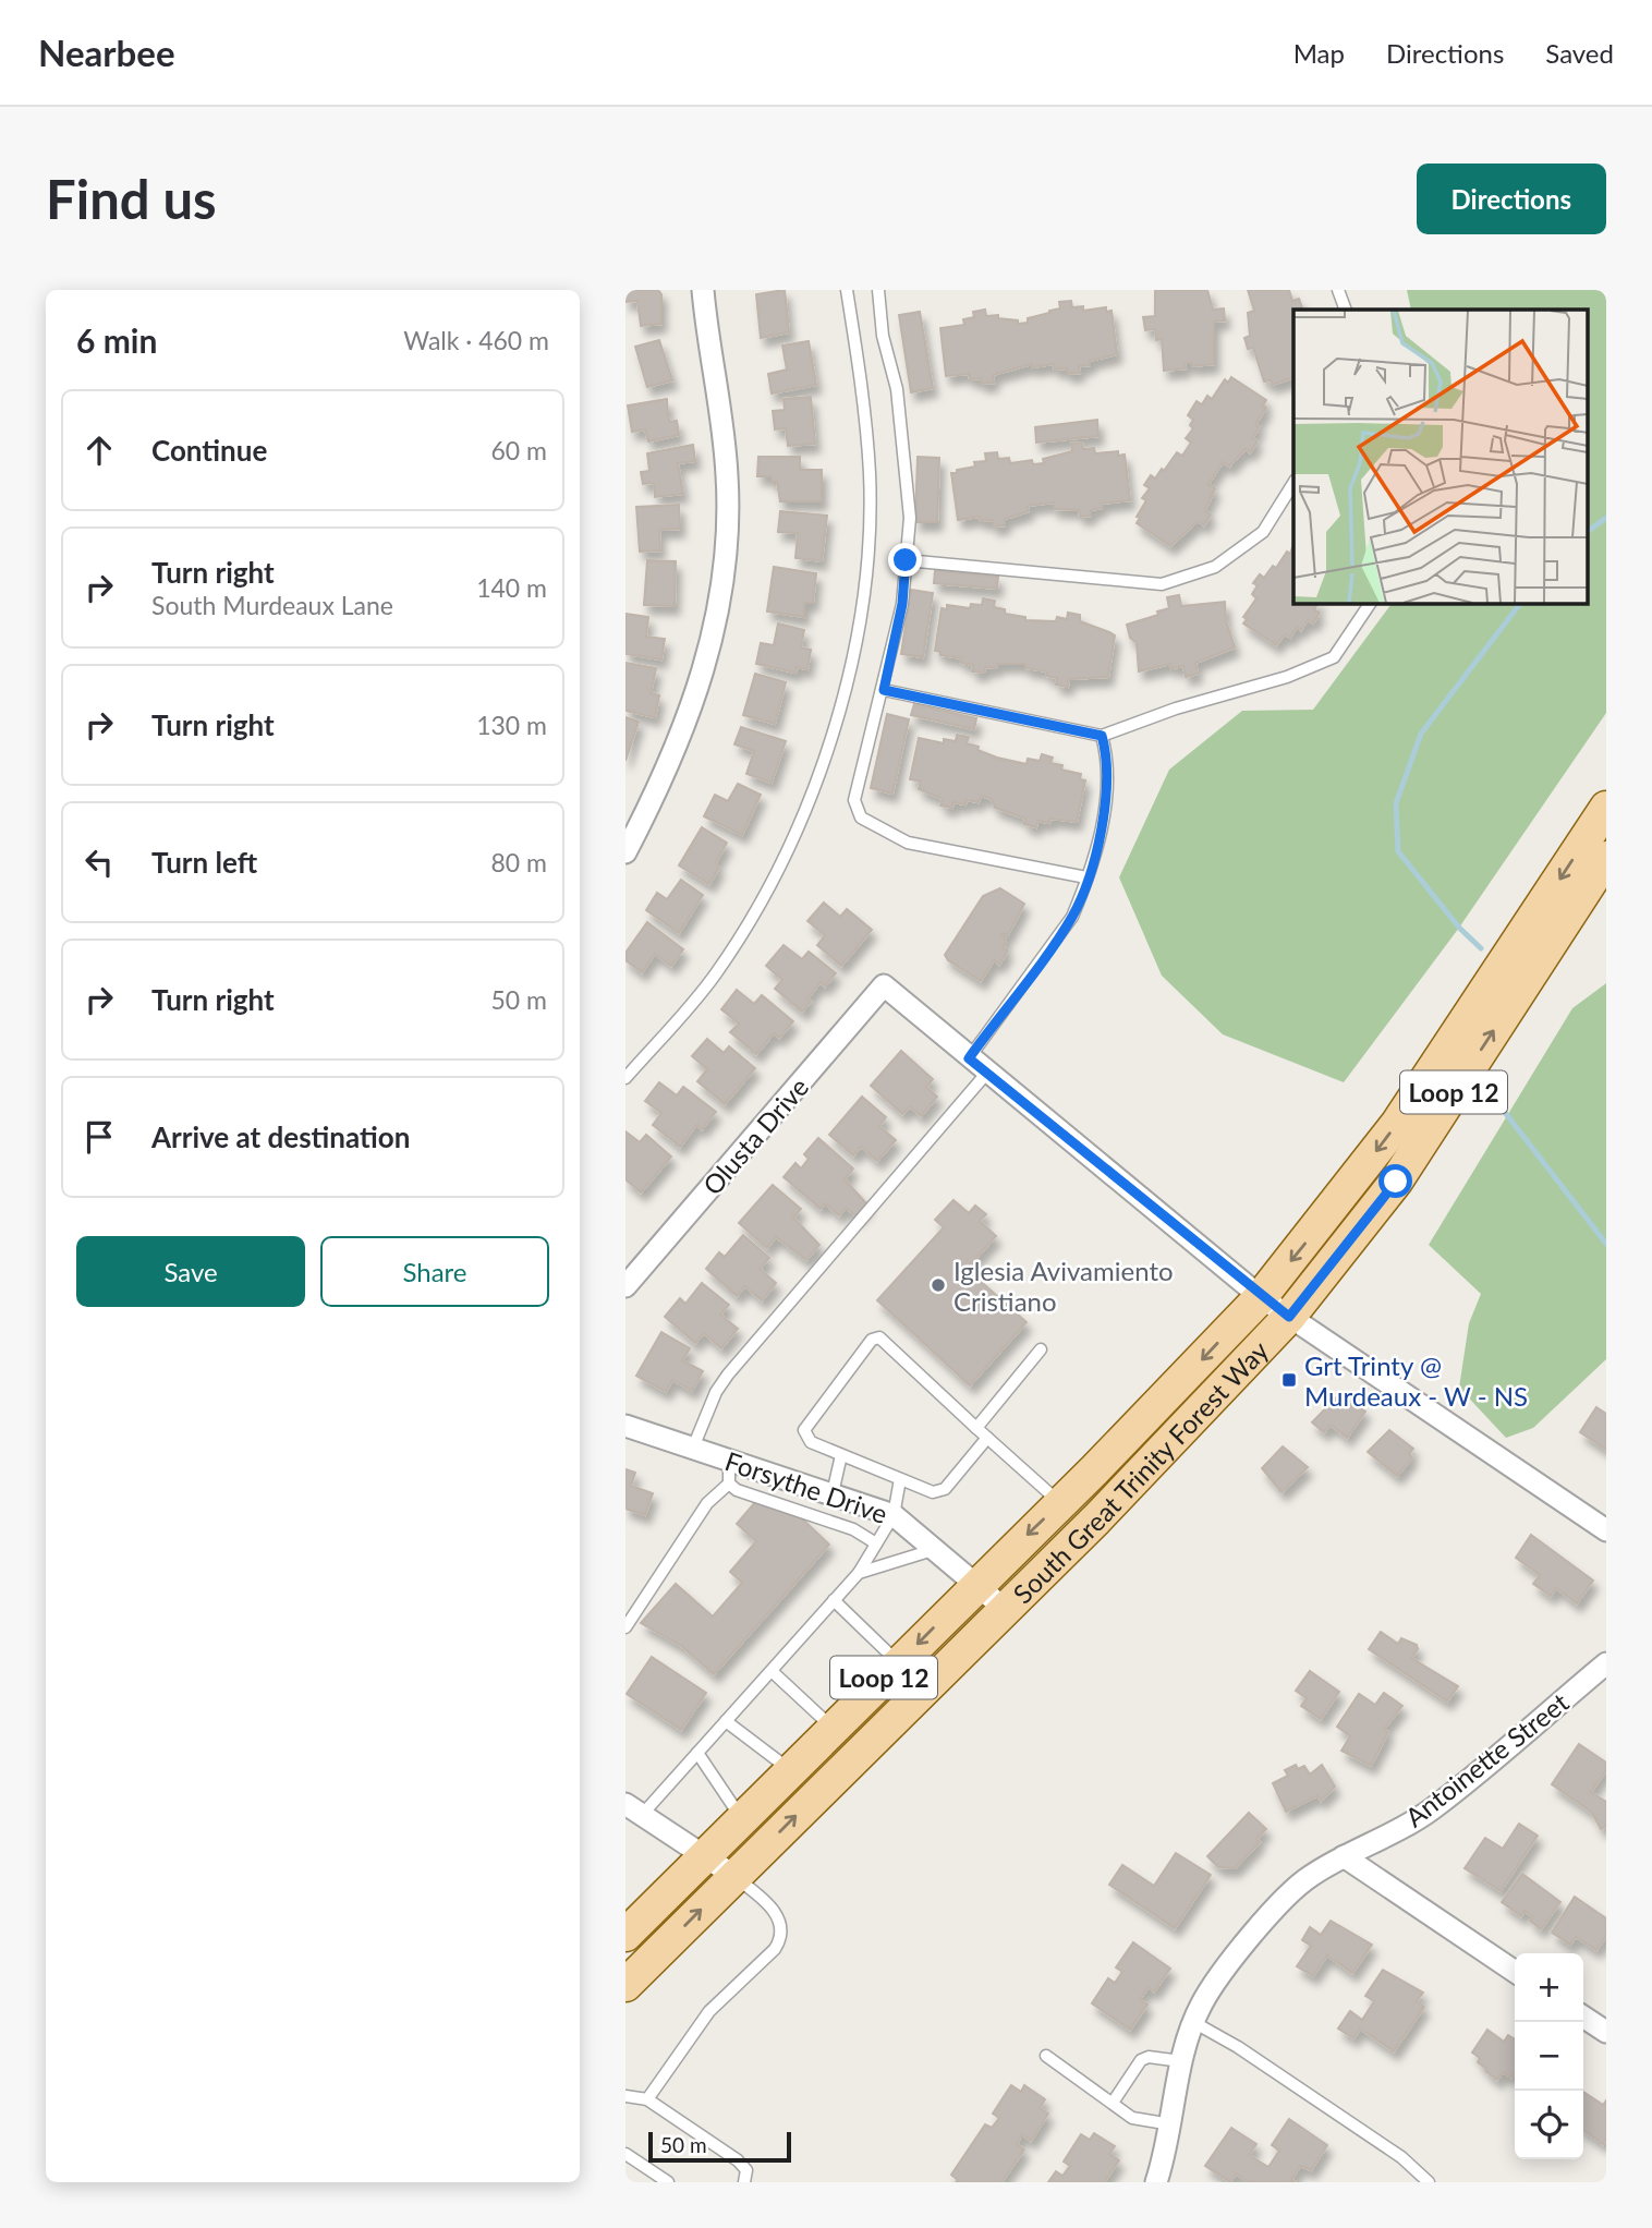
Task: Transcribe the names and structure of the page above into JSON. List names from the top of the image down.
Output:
{
  "streets": {
    "main road": ["Loop 12", "South Great Trinity Forest Way"],
    "street": ["Olusta Drive", "Forsythe Drive", "Antoinette Street"]
  },
  "crossings": [
    ["South Great Trinity Forest Way", "Forsythe Drive"]
  ],
  "places": {
    "other": ["Iglesia Avivamiento Cristiano"],
    "transit": ["Grt Trinty @ Murdeaux - W - NS"]
  },
  "scale_bar": "50 m",
  "page": {
    "header": "Nearbee",
    "nav": ["Map", "Directions", "Saved"],
    "buttons": [
      "Directions",
      ["Save", "Share"]
    ],
    "title": "Find us",
    "heading": ["6 min", "Walk · 460 m"],
    "list": [
      ["Continue", "60 m"],
      ["Turn right", "South Murdeaux Lane", "140 m"],
      ["Turn right", "130 m"],
      ["Turn left", "80 m"],
      ["Turn right", "50 m"],
      "Arrive at destination"
    ],
    "map_buttons": ["+", "−"],
    "scale": "50 m"
  }
}
